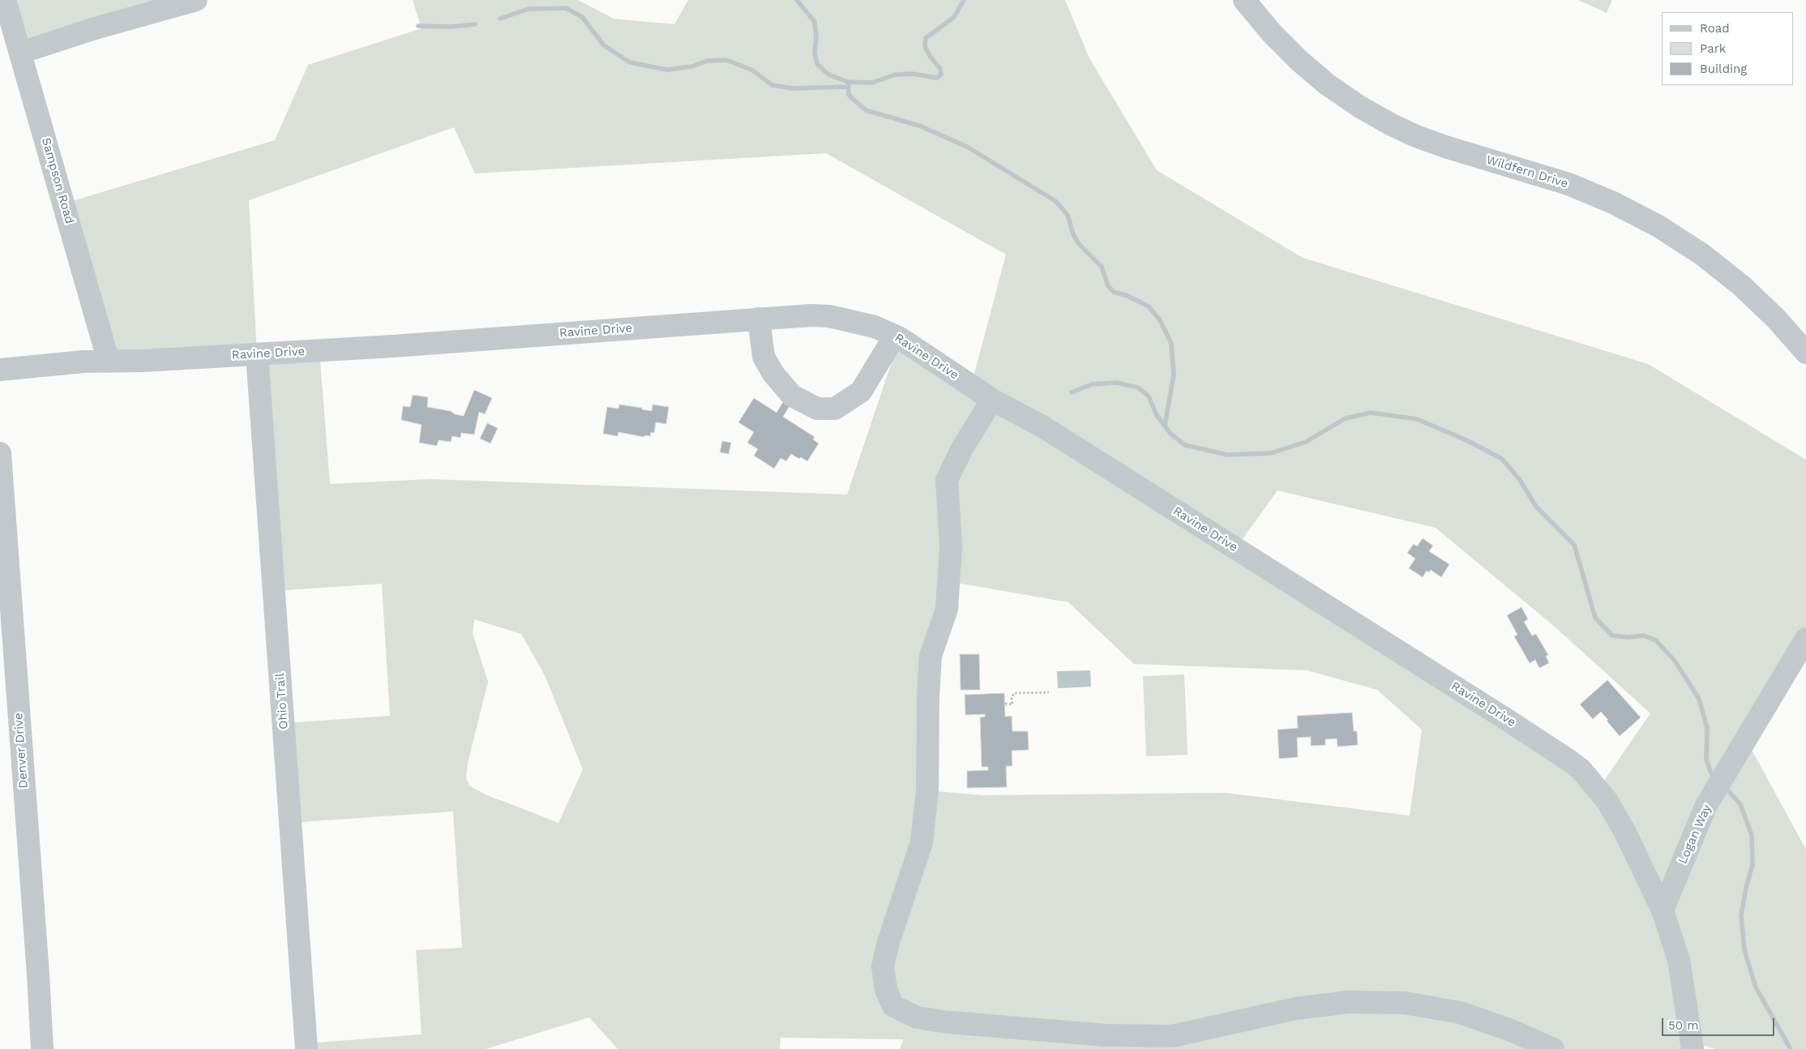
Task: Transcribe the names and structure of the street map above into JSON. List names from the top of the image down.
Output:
{
  "streets": {
    "street": [
      "Wildfern Drive",
      "Sampson Road",
      "Ravine Drive",
      "Ohio Trail",
      "Denver Drive",
      "Logan Way"
    ]
  },
  "crossings": [
    ["Sampson Road", "Ravine Drive"],
    ["Ravine Drive", "Ohio Trail"],
    ["Ravine Drive", "Logan Way"]
  ],
  "legend": ["Road", "Park", "Building"],
  "scale_bar": "50 m"
}
